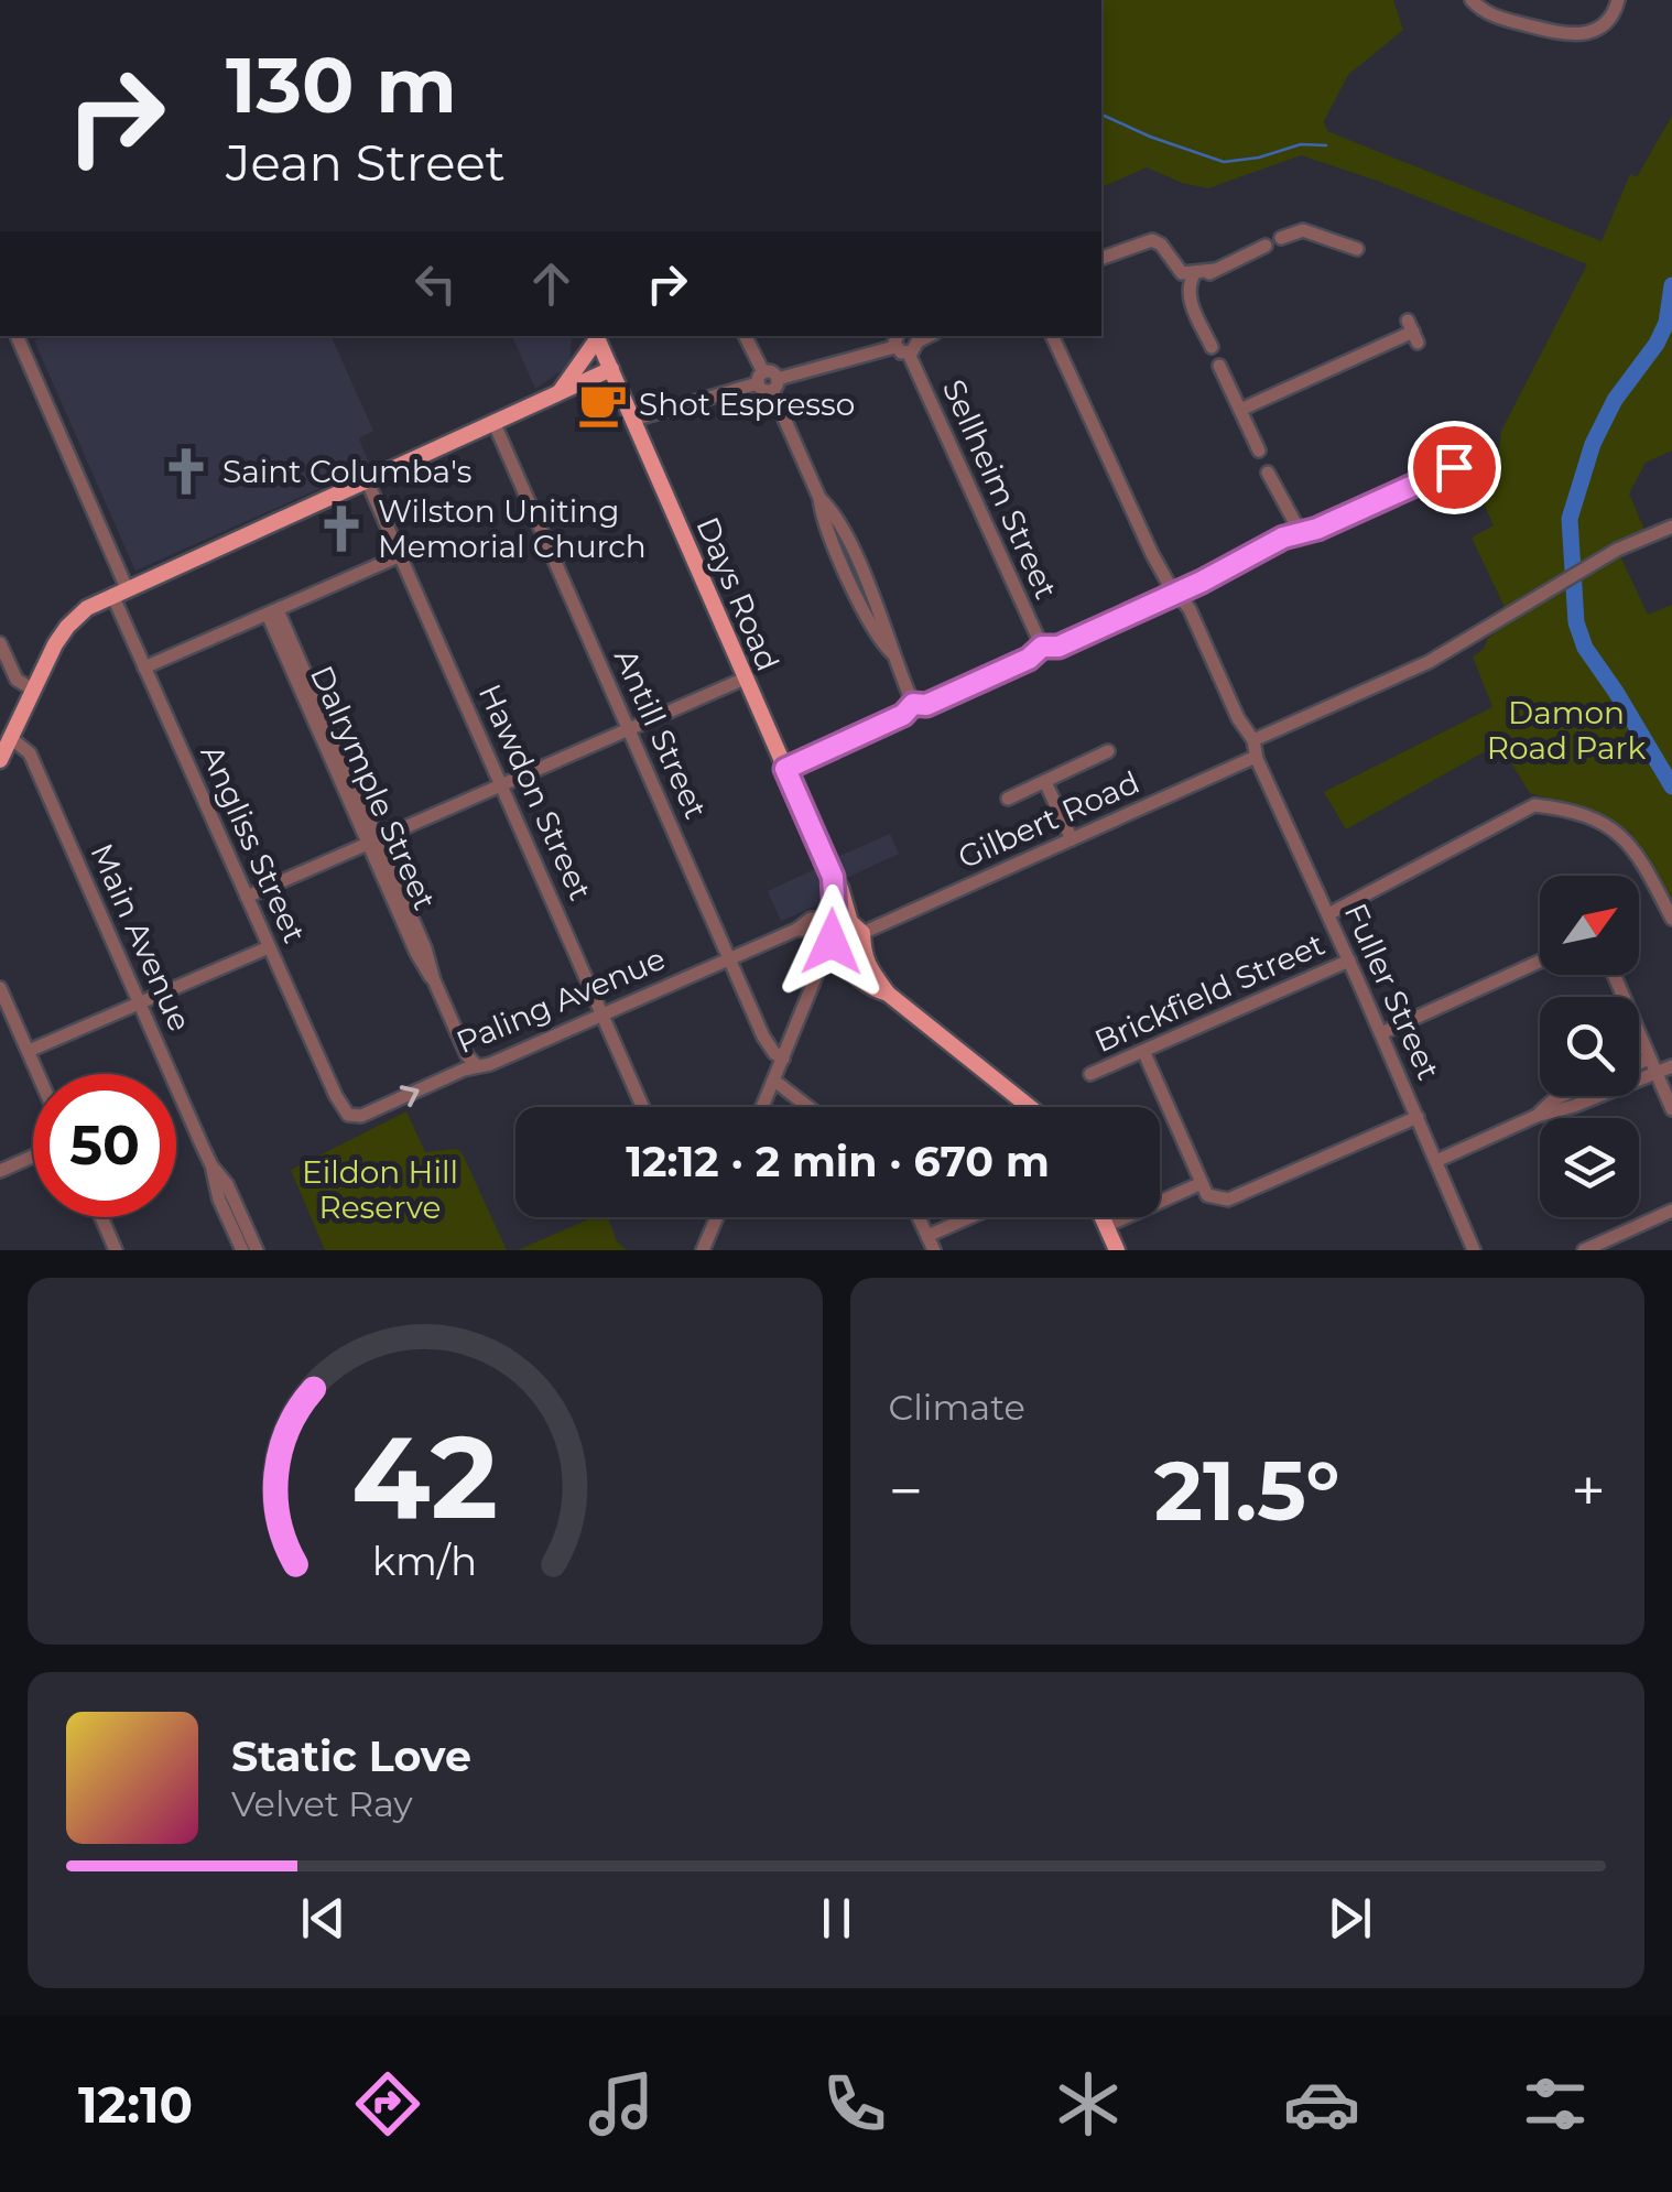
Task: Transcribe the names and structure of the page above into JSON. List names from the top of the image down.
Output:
{
  "streets": {
    "main road": ["Days Road"],
    "street": [
      "Sellheim Street",
      "Antill Street",
      "Dalrymple Street",
      "Hawdon Street",
      "Gilbert Road",
      "Angliss Street",
      "Main Avenue",
      "Fuller Street",
      "Brickfield Street",
      "Paling Avenue"
    ]
  },
  "crossings": [
    ["Days Road", "Gilbert Road"],
    ["Days Road", "Paling Avenue"],
    ["Antill Street", "Paling Avenue"],
    ["Dalrymple Street", "Paling Avenue"],
    ["Hawdon Street", "Paling Avenue"],
    ["Gilbert Road", "Fuller Street"],
    ["Gilbert Road", "Paling Avenue"],
    ["Angliss Street", "Paling Avenue"],
    ["Fuller Street", "Brickfield Street"]
  ],
  "parks": ["Damon Road Park", "Eildon Hill Reserve"],
  "places": {
    "cafe": ["Shot Espresso"],
    "church": ["Saint Columba's", "Wilston Uniting Memorial Church"]
  },
  "north": "top right",
  "page": {
    "turn": ["130 m", "Jean Street"],
    "limit": "50",
    "trip": "12:12 · 2 min · 670 m",
    "tile": "Climate",
    "heat": ["−", "21.5°", "+"],
    "song": ["Static Love", "Velvet Ray"],
    "tabs": "12:10",
    "gauge": ["42", "km/h"]
  }
}
